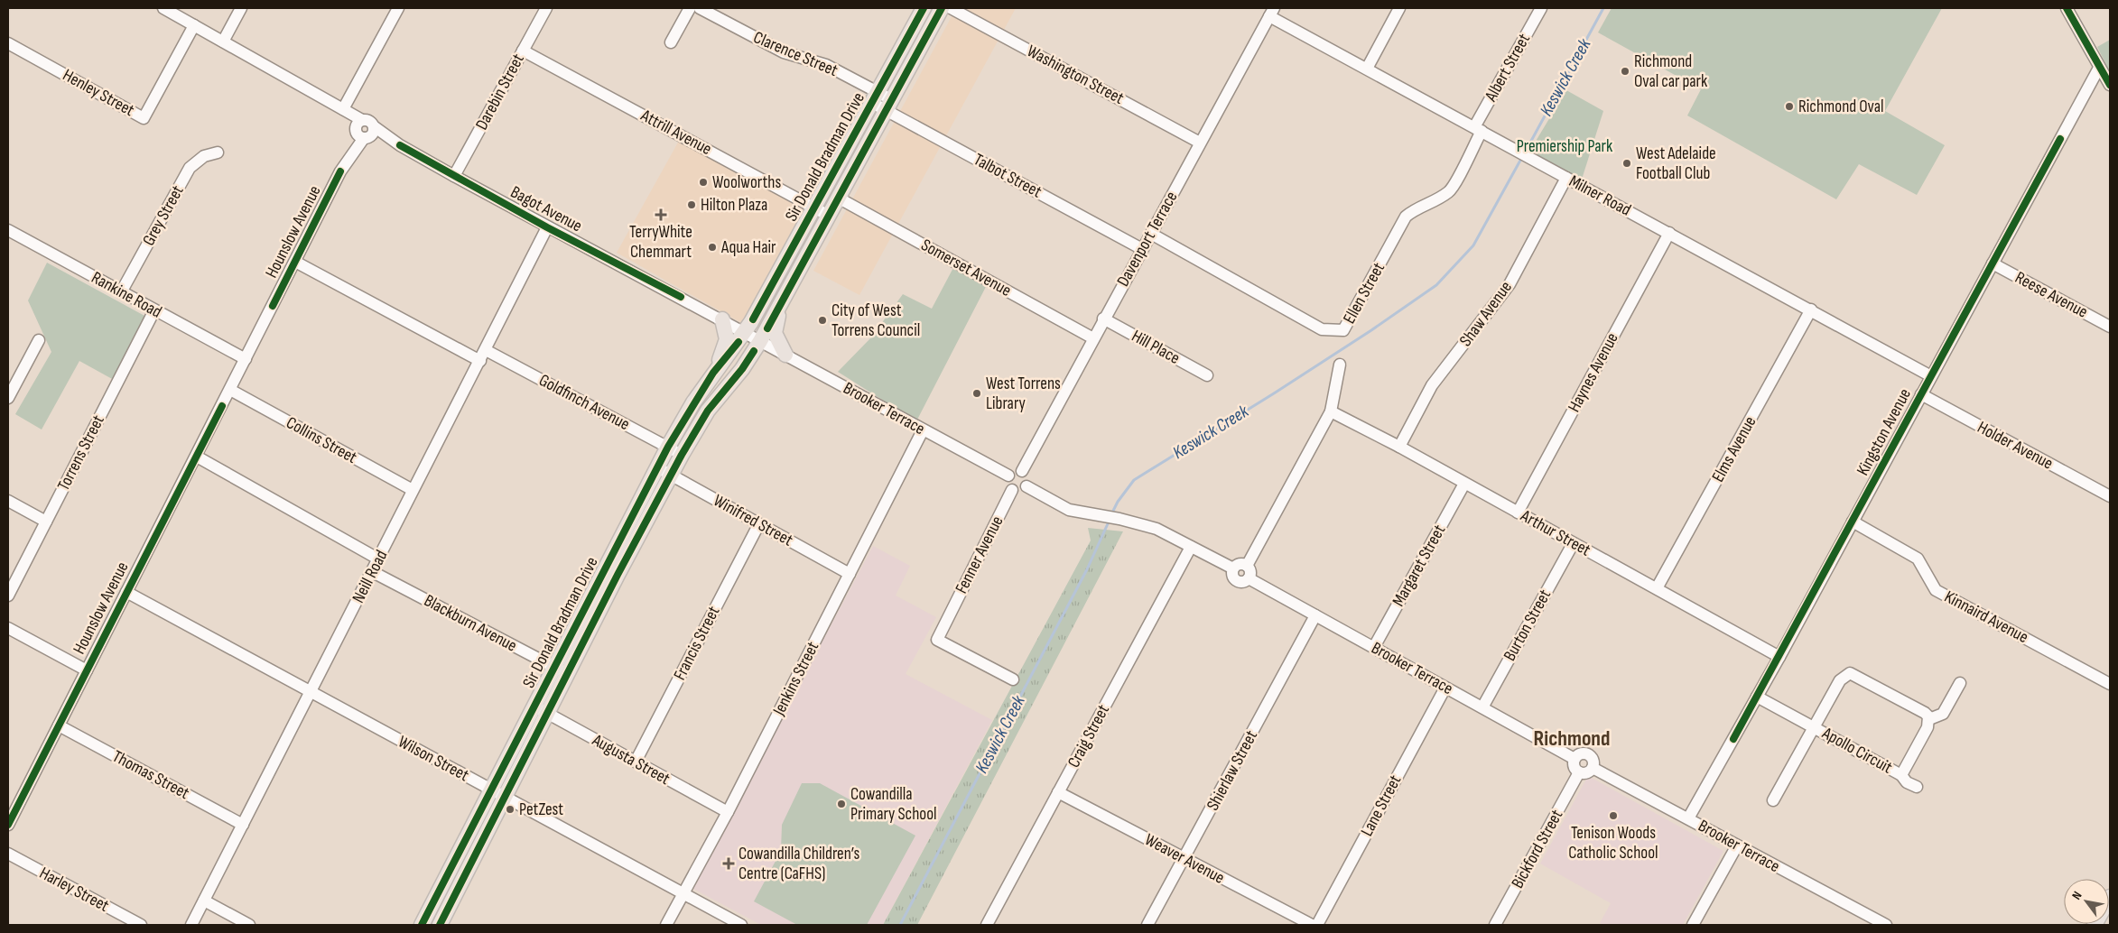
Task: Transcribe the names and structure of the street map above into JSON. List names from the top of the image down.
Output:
{
  "streets": {
    "main road": ["Sir Donald Bradman Drive"],
    "street": [
      "Clarence Street",
      "Albert Street",
      "Washington Street",
      "Darebin Street",
      "Henley Street",
      "Attrill Avenue",
      "Talbot Street",
      "Milner Road",
      "Bagot Avenue",
      "Grey Street",
      "Hounslow Avenue",
      "Davenport Terrace",
      "Somerset Avenue",
      "Ellen Street",
      "Rankine Road",
      "Reese Avenue",
      "Shaw Avenue",
      "Hill Place",
      "Haynes Avenue",
      "Goldfinch Avenue",
      "Brooker Terrace",
      "Kingston Avenue",
      "Collins Street",
      "Holder Avenue",
      "Elms Avenue",
      "Torrens Street",
      "Winifred Street",
      "Arthur Street",
      "Fenner Avenue",
      "Margaret Street",
      "Neill Road",
      "Kinnaird Avenue",
      "Blackburn Avenue",
      "Burton Street",
      "Francis Street",
      "Jenkins Street",
      "Craig Street",
      "Apollo Circuit",
      "Wilson Street",
      "Augusta Street",
      "Shierlaw Street",
      "Thomas Street",
      "Lane Street",
      "Bickford Street",
      "Weaver Avenue",
      "Harley Street"
    ]
  },
  "crossings": [
    ["Clarence Street", "Sir Donald Bradman Drive"],
    ["Clarence Street", "Talbot Street"],
    ["Albert Street", "Milner Road"],
    ["Albert Street", "Ellen Street"],
    ["Washington Street", "Davenport Terrace"],
    ["Darebin Street", "Attrill Avenue"],
    ["Darebin Street", "Bagot Avenue"],
    ["Henley Street", "Bagot Avenue"],
    ["Attrill Avenue", "Sir Donald Bradman Drive"],
    ["Sir Donald Bradman Drive", "Talbot Street"],
    ["Sir Donald Bradman Drive", "Bagot Avenue"],
    ["Sir Donald Bradman Drive", "Somerset Avenue"],
    ["Sir Donald Bradman Drive", "Goldfinch Avenue"],
    ["Sir Donald Bradman Drive", "Brooker Terrace"],
    ["Sir Donald Bradman Drive", "Winifred Street"],
    ["Sir Donald Bradman Drive", "Blackburn Avenue"],
    ["Sir Donald Bradman Drive", "Wilson Street"],
    ["Sir Donald Bradman Drive", "Augusta Street"],
    ["Talbot Street", "Davenport Terrace"],
    ["Milner Road", "Davenport Terrace"],
    ["Milner Road", "Ellen Street"],
    ["Milner Road", "Shaw Avenue"],
    ["Milner Road", "Haynes Avenue"],
    ["Milner Road", "Kingston Avenue"],
    ["Milner Road", "Elms Avenue"],
    ["Bagot Avenue", "Hounslow Avenue"],
    ["Bagot Avenue", "Brooker Terrace"],
    ["Bagot Avenue", "Neill Road"],
    ["Grey Street", "Rankine Road"],
    ["Hounslow Avenue", "Rankine Road"],
    ["Hounslow Avenue", "Collins Street"],
    ["Hounslow Avenue", "Wilson Street"],
    ["Hounslow Avenue", "Thomas Street"],
    ["Davenport Terrace", "Somerset Avenue"],
    ["Davenport Terrace", "Ellen Street"],
    ["Davenport Terrace", "Hill Place"],
    ["Davenport Terrace", "Brooker Terrace"],
    ["Davenport Terrace", "Fenner Avenue"],
    ["Rankine Road", "Torrens Street"],
    ["Reese Avenue", "Kingston Avenue"],
    ["Shaw Avenue", "Arthur Street"],
    ["Haynes Avenue", "Arthur Street"],
    ["Goldfinch Avenue", "Neill Road"],
    ["Brooker Terrace", "Kingston Avenue"],
    ["Brooker Terrace", "Fenner Avenue"],
    ["Brooker Terrace", "Margaret Street"],
    ["Brooker Terrace", "Burton Street"],
    ["Brooker Terrace", "Jenkins Street"],
    ["Brooker Terrace", "Shierlaw Street"],
    ["Brooker Terrace", "Lane Street"],
    ["Brooker Terrace", "Bickford Street"],
    ["Kingston Avenue", "Holder Avenue"],
    ["Kingston Avenue", "Arthur Street"],
    ["Kingston Avenue", "Kinnaird Avenue"],
    ["Kingston Avenue", "Apollo Circuit"],
    ["Collins Street", "Neill Road"],
    ["Elms Avenue", "Arthur Street"],
    ["Winifred Street", "Francis Street"],
    ["Winifred Street", "Jenkins Street"],
    ["Arthur Street", "Margaret Street"],
    ["Arthur Street", "Burton Street"],
    ["Neill Road", "Blackburn Avenue"],
    ["Neill Road", "Wilson Street"],
    ["Neill Road", "Thomas Street"],
    ["Francis Street", "Augusta Street"],
    ["Jenkins Street", "Wilson Street"],
    ["Jenkins Street", "Augusta Street"],
    ["Craig Street", "Weaver Avenue"],
    ["Shierlaw Street", "Weaver Avenue"]
  ],
  "districts": ["Richmond"],
  "water": ["Keswick Creek"],
  "parks": ["Premiership Park"],
  "places": {
    "other": [
      "Richmond Oval car park",
      "Richmond Oval",
      "West Adelaide Football Club",
      "Woolworths",
      "Hilton Plaza",
      "Aqua Hair",
      "City of West Torrens Council",
      "West Torrens Library",
      "Cowandilla Primary School",
      "PetZest",
      "Tenison Woods Catholic School"
    ],
    "health": ["TerryWhite Chemmart", "Cowandilla Children’s Centre (CaFHS)"]
  },
  "north": "top left"
}
